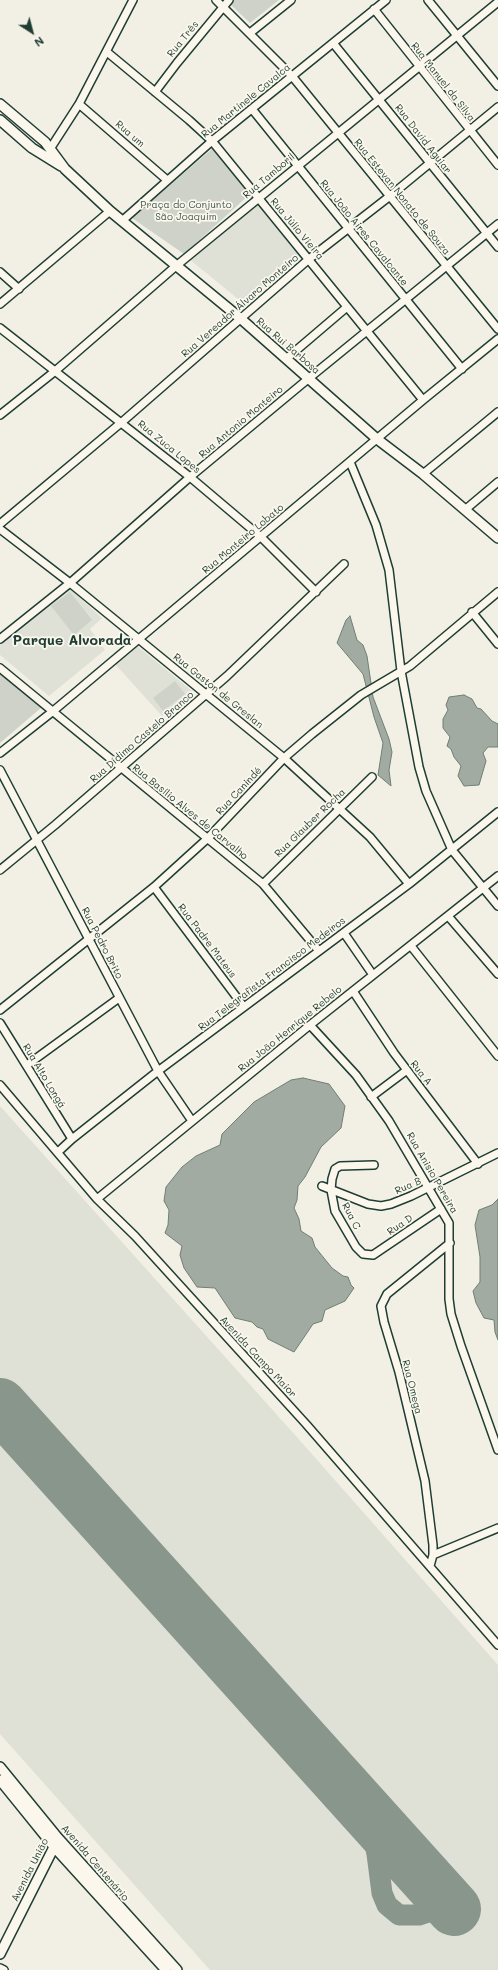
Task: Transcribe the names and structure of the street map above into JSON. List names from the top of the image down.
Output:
{
  "streets": {
    "street": [
      "Rua Três",
      "Rua Manuel da Silva",
      "Rua Martinele Cavalca",
      "Rua um",
      "Rua David Aguiar",
      "Rua Tamboril",
      "Rua Estevan Nonato de Souza",
      "Rua Júlio Vieira",
      "Rua João Aires Cavalcante",
      "Rua Vereador Álvaro Monteiro",
      "Rua Rui Barbosa",
      "Rua Antonio Monteiro",
      "Rua Zuca Lopes",
      "Rua Monteiro Lobato",
      "Rua Gaston de Greslan",
      "Rua Dídimo Castelo Branco",
      "Rua Canindé",
      "Rua Basílio Alves de Carvalho",
      "Rua Glauber Rocha",
      "Rua Padre Mateus",
      "Rua Pedro Brito",
      "Rua Telegrafista Francisco Medeiros",
      "Rua João Henrique Rebelo",
      "Rua A",
      "Rua Alto Longá",
      "Rua Anisio Pereira",
      "Rua B",
      "Rua C",
      "Rua D",
      "Avenida Campo Maior",
      "Rua Omega",
      "Avenida Centenário",
      "Avenida União"
    ]
  },
  "crossings": [
    ["Rua Três", "Rua Estevan Nonato de Souza"],
    ["Rua Três", "Rua Júlio Vieira"],
    ["Rua Manuel da Silva", "Rua Martinele Cavalca"],
    ["Rua Manuel da Silva", "Rua Tamboril"],
    ["Rua Manuel da Silva", "Rua Vereador Álvaro Monteiro"],
    ["Rua Martinele Cavalca", "Rua um"],
    ["Rua Martinele Cavalca", "Rua David Aguiar"],
    ["Rua Martinele Cavalca", "Rua Estevan Nonato de Souza"],
    ["Rua Martinele Cavalca", "Rua Júlio Vieira"],
    ["Rua Martinele Cavalca", "Rua João Aires Cavalcante"],
    ["Rua Martinele Cavalca", "Rua Rui Barbosa"],
    ["Rua David Aguiar", "Rua Tamboril"],
    ["Rua David Aguiar", "Rua Vereador Álvaro Monteiro"],
    ["Rua David Aguiar", "Rua Antonio Monteiro"],
    ["Rua Tamboril", "Rua Estevan Nonato de Souza"],
    ["Rua Tamboril", "Rua Júlio Vieira"],
    ["Rua Tamboril", "Rua João Aires Cavalcante"],
    ["Rua Tamboril", "Rua Rui Barbosa"],
    ["Rua Tamboril", "Rua Zuca Lopes"],
    ["Rua Estevan Nonato de Souza", "Rua Vereador Álvaro Monteiro"],
    ["Rua Estevan Nonato de Souza", "Rua Antonio Monteiro"],
    ["Rua Júlio Vieira", "Rua Vereador Álvaro Monteiro"],
    ["Rua Júlio Vieira", "Rua Antonio Monteiro"],
    ["Rua Júlio Vieira", "Rua Monteiro Lobato"],
    ["Rua João Aires Cavalcante", "Rua Vereador Álvaro Monteiro"],
    ["Rua João Aires Cavalcante", "Rua Antonio Monteiro"],
    ["Rua João Aires Cavalcante", "Rua Monteiro Lobato"],
    ["Rua Vereador Álvaro Monteiro", "Rua Rui Barbosa"],
    ["Rua Vereador Álvaro Monteiro", "Rua Zuca Lopes"],
    ["Rua Rui Barbosa", "Rua Antonio Monteiro"],
    ["Rua Rui Barbosa", "Rua Monteiro Lobato"],
    ["Rua Antonio Monteiro", "Rua Zuca Lopes"],
    ["Rua Antonio Monteiro", "Rua Gaston de Greslan"],
    ["Rua Zuca Lopes", "Rua Monteiro Lobato"],
    ["Rua Zuca Lopes", "Rua Dídimo Castelo Branco"],
    ["Rua Monteiro Lobato", "Rua Gaston de Greslan"],
    ["Rua Monteiro Lobato", "Rua Basílio Alves de Carvalho"],
    ["Rua Gaston de Greslan", "Rua Dídimo Castelo Branco"],
    ["Rua Gaston de Greslan", "Rua Canindé"],
    ["Rua Gaston de Greslan", "Rua Glauber Rocha"],
    ["Rua Gaston de Greslan", "Rua Telegrafista Francisco Medeiros"],
    ["Rua Dídimo Castelo Branco", "Rua Basílio Alves de Carvalho"],
    ["Rua Dídimo Castelo Branco", "Rua Pedro Brito"],
    ["Rua Canindé", "Rua Basílio Alves de Carvalho"],
    ["Rua Canindé", "Rua Padre Mateus"],
    ["Rua Canindé", "Rua Pedro Brito"],
    ["Rua Basílio Alves de Carvalho", "Rua Glauber Rocha"],
    ["Rua Basílio Alves de Carvalho", "Rua Telegrafista Francisco Medeiros"],
    ["Rua Padre Mateus", "Rua Telegrafista Francisco Medeiros"],
    ["Rua Pedro Brito", "Rua Telegrafista Francisco Medeiros"],
    ["Rua Pedro Brito", "Rua João Henrique Rebelo"],
    ["Rua Telegrafista Francisco Medeiros", "Rua Alto Longá"],
    ["Rua Telegrafista Francisco Medeiros", "Avenida Campo Maior"],
    ["Rua João Henrique Rebelo", "Rua A"],
    ["Rua João Henrique Rebelo", "Rua Anisio Pereira"],
    ["Rua João Henrique Rebelo", "Avenida Campo Maior"],
    ["Rua A", "Rua B"],
    ["Rua Anisio Pereira", "Rua B"],
    ["Rua Anisio Pereira", "Rua D"],
    ["Rua Anisio Pereira", "Rua Omega"],
    ["Rua B", "Rua C"],
    ["Rua C", "Rua D"],
    ["Avenida Campo Maior", "Rua Omega"],
    ["Avenida Centenário", "Avenida União"]
  ],
  "districts": ["Parque Alvorada"],
  "parks": ["Praça do Conjunto São Joaquim"],
  "north": "bottom right"
}
